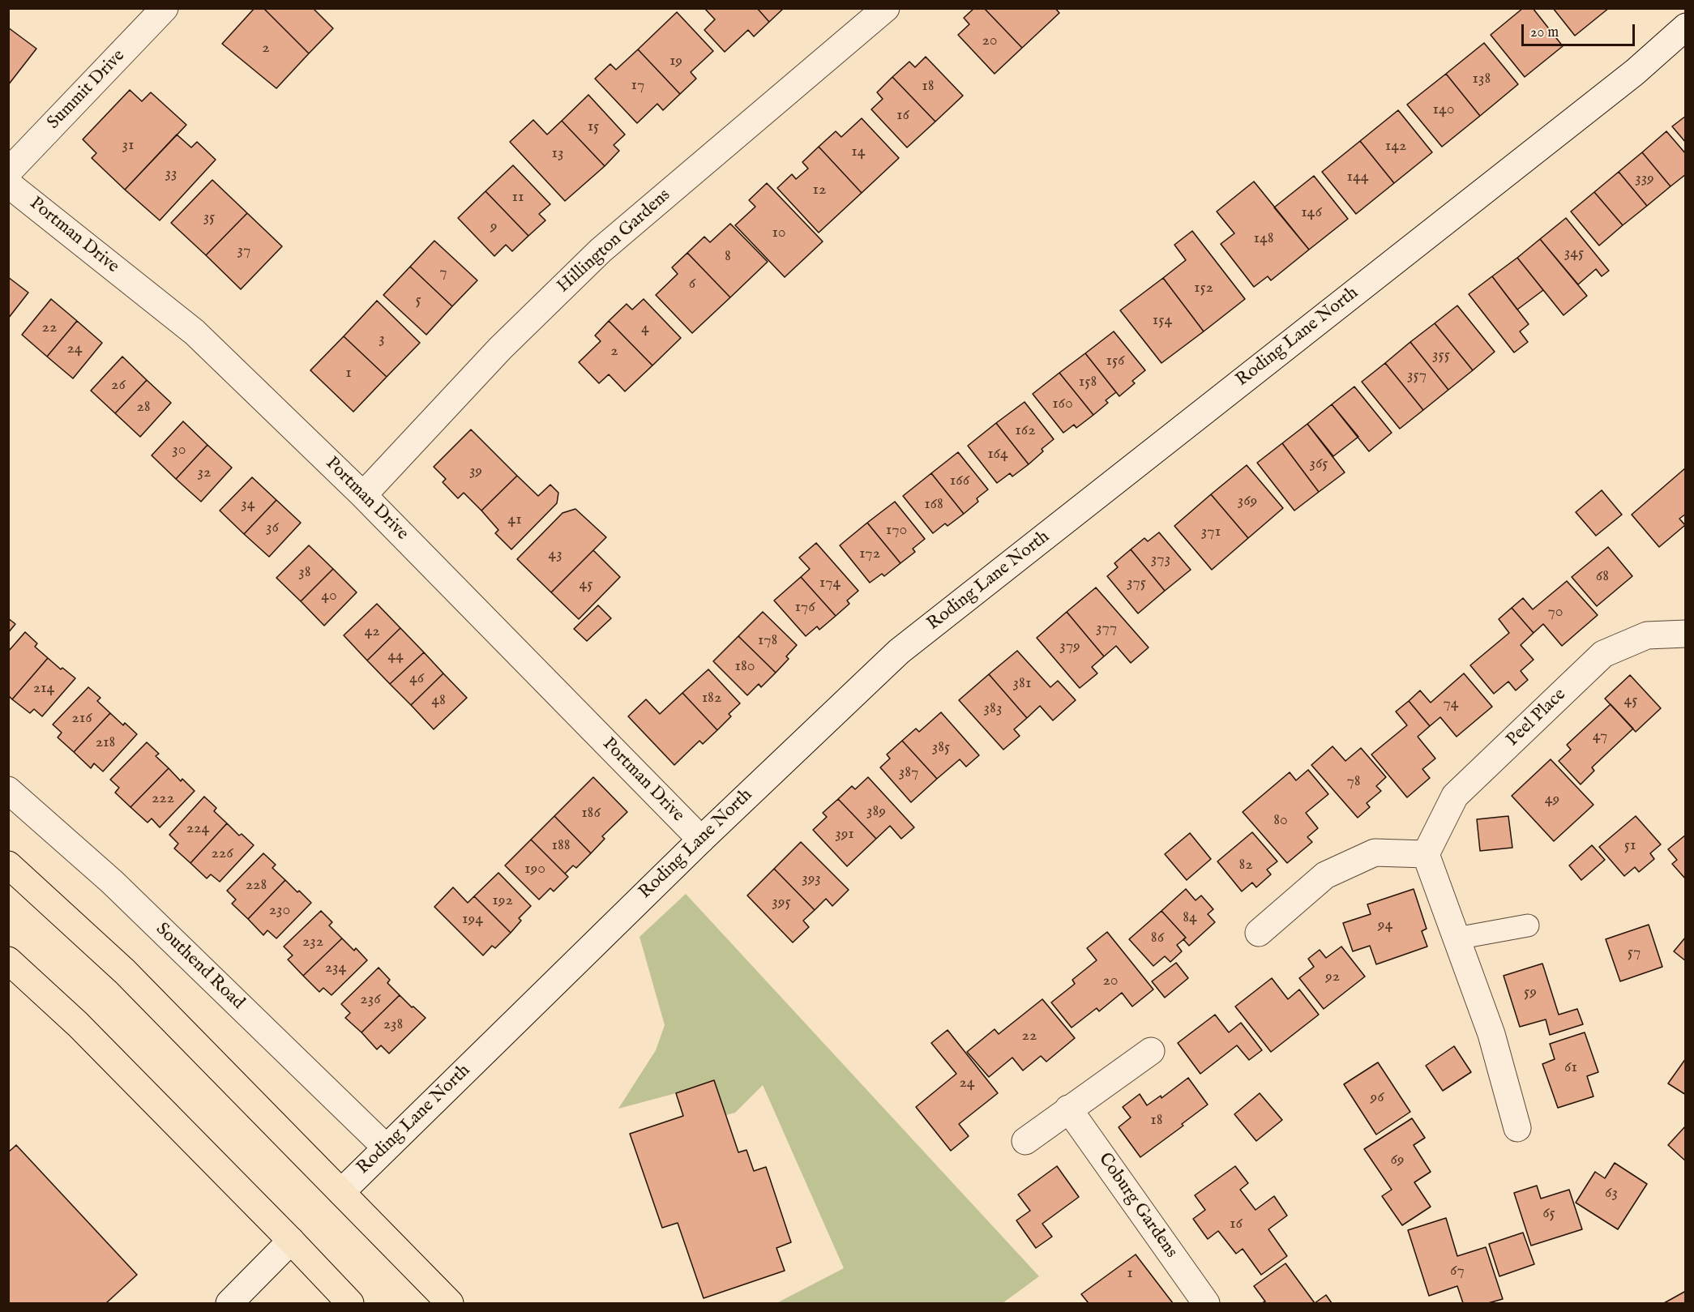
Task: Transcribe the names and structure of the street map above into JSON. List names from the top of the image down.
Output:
{
  "streets": {
    "street": [
      "Summit Drive",
      "Portman Drive",
      "Hillington Gardens",
      "Roding Lane North",
      "Peel Place",
      "Southend Road",
      "Coburg Gardens"
    ]
  },
  "crossings": [
    ["Portman Drive", "Hillington Gardens"],
    ["Portman Drive", "Roding Lane North"],
    ["Roding Lane North", "Southend Road"]
  ],
  "house_numbers": [
    "20",
    "2",
    "19",
    "138",
    "17",
    "18",
    "140",
    "16",
    "15",
    "31",
    "142",
    "14",
    "13",
    "33",
    "144",
    "339",
    "12",
    "11",
    "146",
    "35",
    "9",
    "10",
    "148",
    "37",
    "345",
    "8",
    "7",
    "6",
    "152",
    "5",
    "154",
    "22",
    "4",
    "3",
    "24",
    "2",
    "355",
    "156",
    "1",
    "357",
    "158",
    "26",
    "160",
    "28",
    "162",
    "30",
    "164",
    "365",
    "39",
    "32",
    "166",
    "369",
    "34",
    "168",
    "41",
    "36",
    "170",
    "371",
    "172",
    "43",
    "373",
    "38",
    "68",
    "174",
    "375",
    "45",
    "40",
    "176",
    "70",
    "377",
    "42",
    "178",
    "379",
    "44",
    "180",
    "46",
    "381",
    "214",
    "182",
    "48",
    "45",
    "74",
    "383",
    "216",
    "47",
    "218",
    "385",
    "387",
    "78",
    "222",
    "49",
    "389",
    "186",
    "80",
    "224",
    "391",
    "188",
    "51",
    "226",
    "82",
    "190",
    "393",
    "228",
    "192",
    "395",
    "230",
    "84",
    "194",
    "94",
    "86",
    "232",
    "57",
    "234",
    "92",
    "20",
    "59",
    "236",
    "238",
    "22",
    "61",
    "24",
    "96",
    "18",
    "69",
    "63",
    "65",
    "16",
    "67",
    "1"
  ],
  "scale_bar": "20 m"
}
